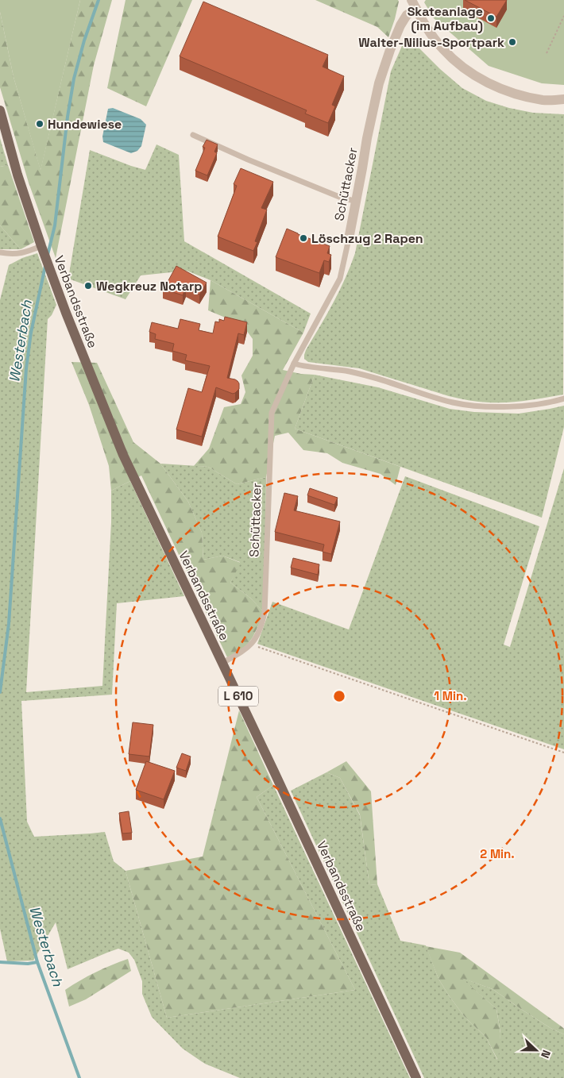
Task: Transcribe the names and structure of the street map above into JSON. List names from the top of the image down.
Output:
{
  "streets": {
    "main road": ["Verbandsstraße", "L 610"],
    "street": ["Schüttacker"]
  },
  "crossings": [
    ["Schüttacker", "Verbandsstraße"]
  ],
  "water": ["Westerbach"],
  "places": [
    "Skateanlage (im Aufbau)",
    "Walter-Nilius-Sportpark",
    "Hundewiese",
    "Löschzug 2 Rapen",
    "Wegkreuz Notarp"
  ],
  "north": "right",
  "rings": ["1 Min.", "2 Min."]
}
